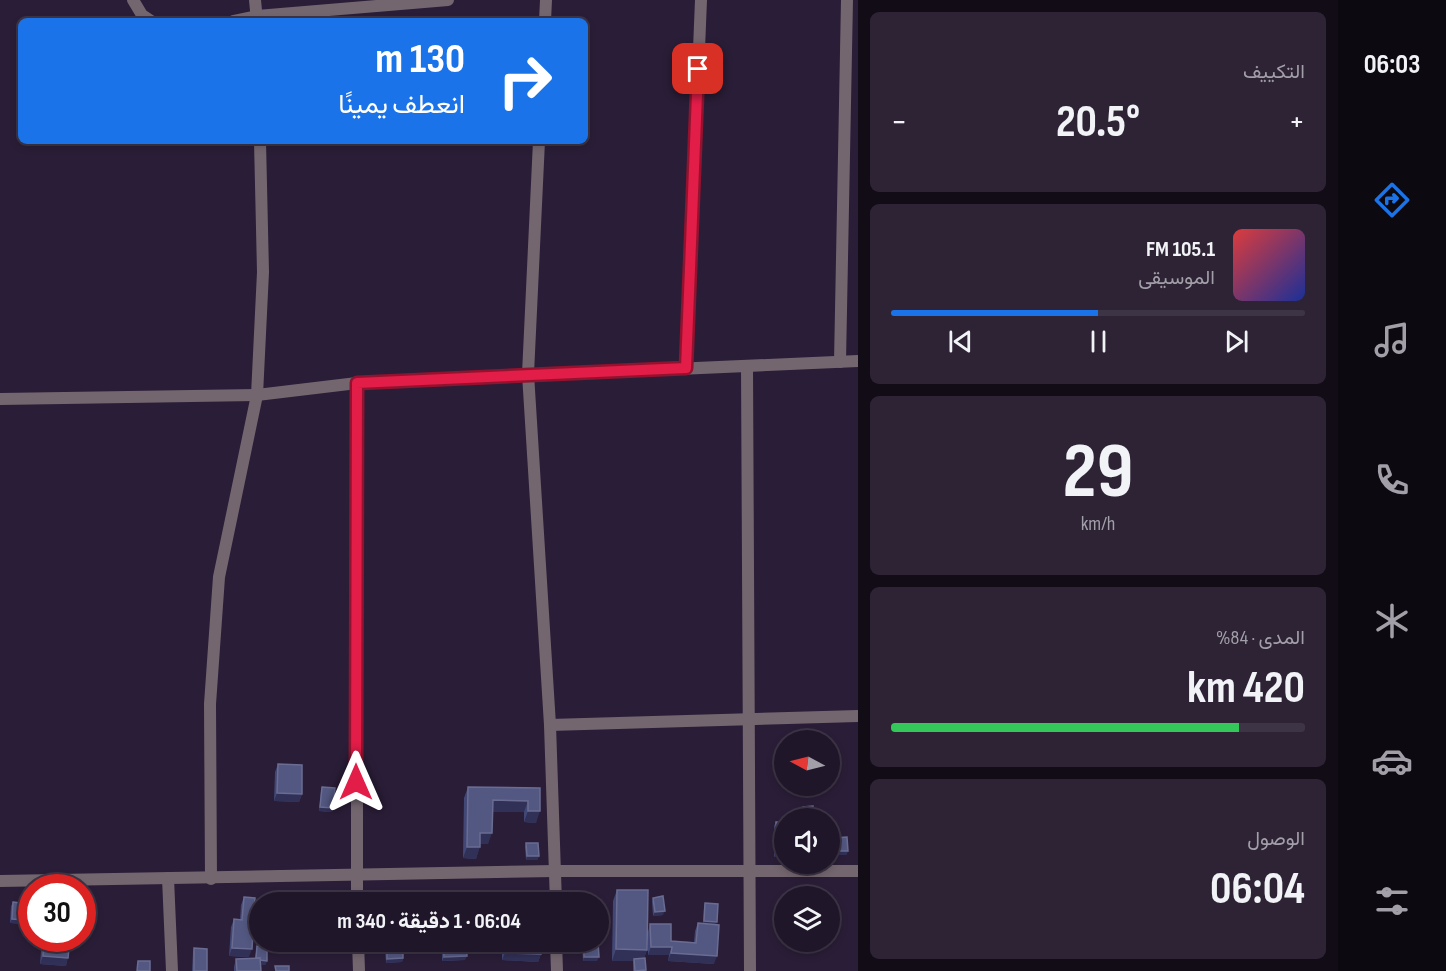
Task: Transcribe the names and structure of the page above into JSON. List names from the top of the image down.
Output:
{
  "north": "left",
  "page": {
    "tabs": "06:03",
    "tile": [
      "التكييف",
      ["29", "km/h"],
      ["المدى · 84%", "420 km"],
      ["الوصول", "06:04"]
    ],
    "turn": ["130 m", "انعطف يمينًا"],
    "heat": ["−", "20.5°", "+"],
    "song": ["105.1 FM", "الموسيقى"],
    "limit": "30",
    "trip": "06:04 · 1 دقيقة · 340 m"
  }
}
